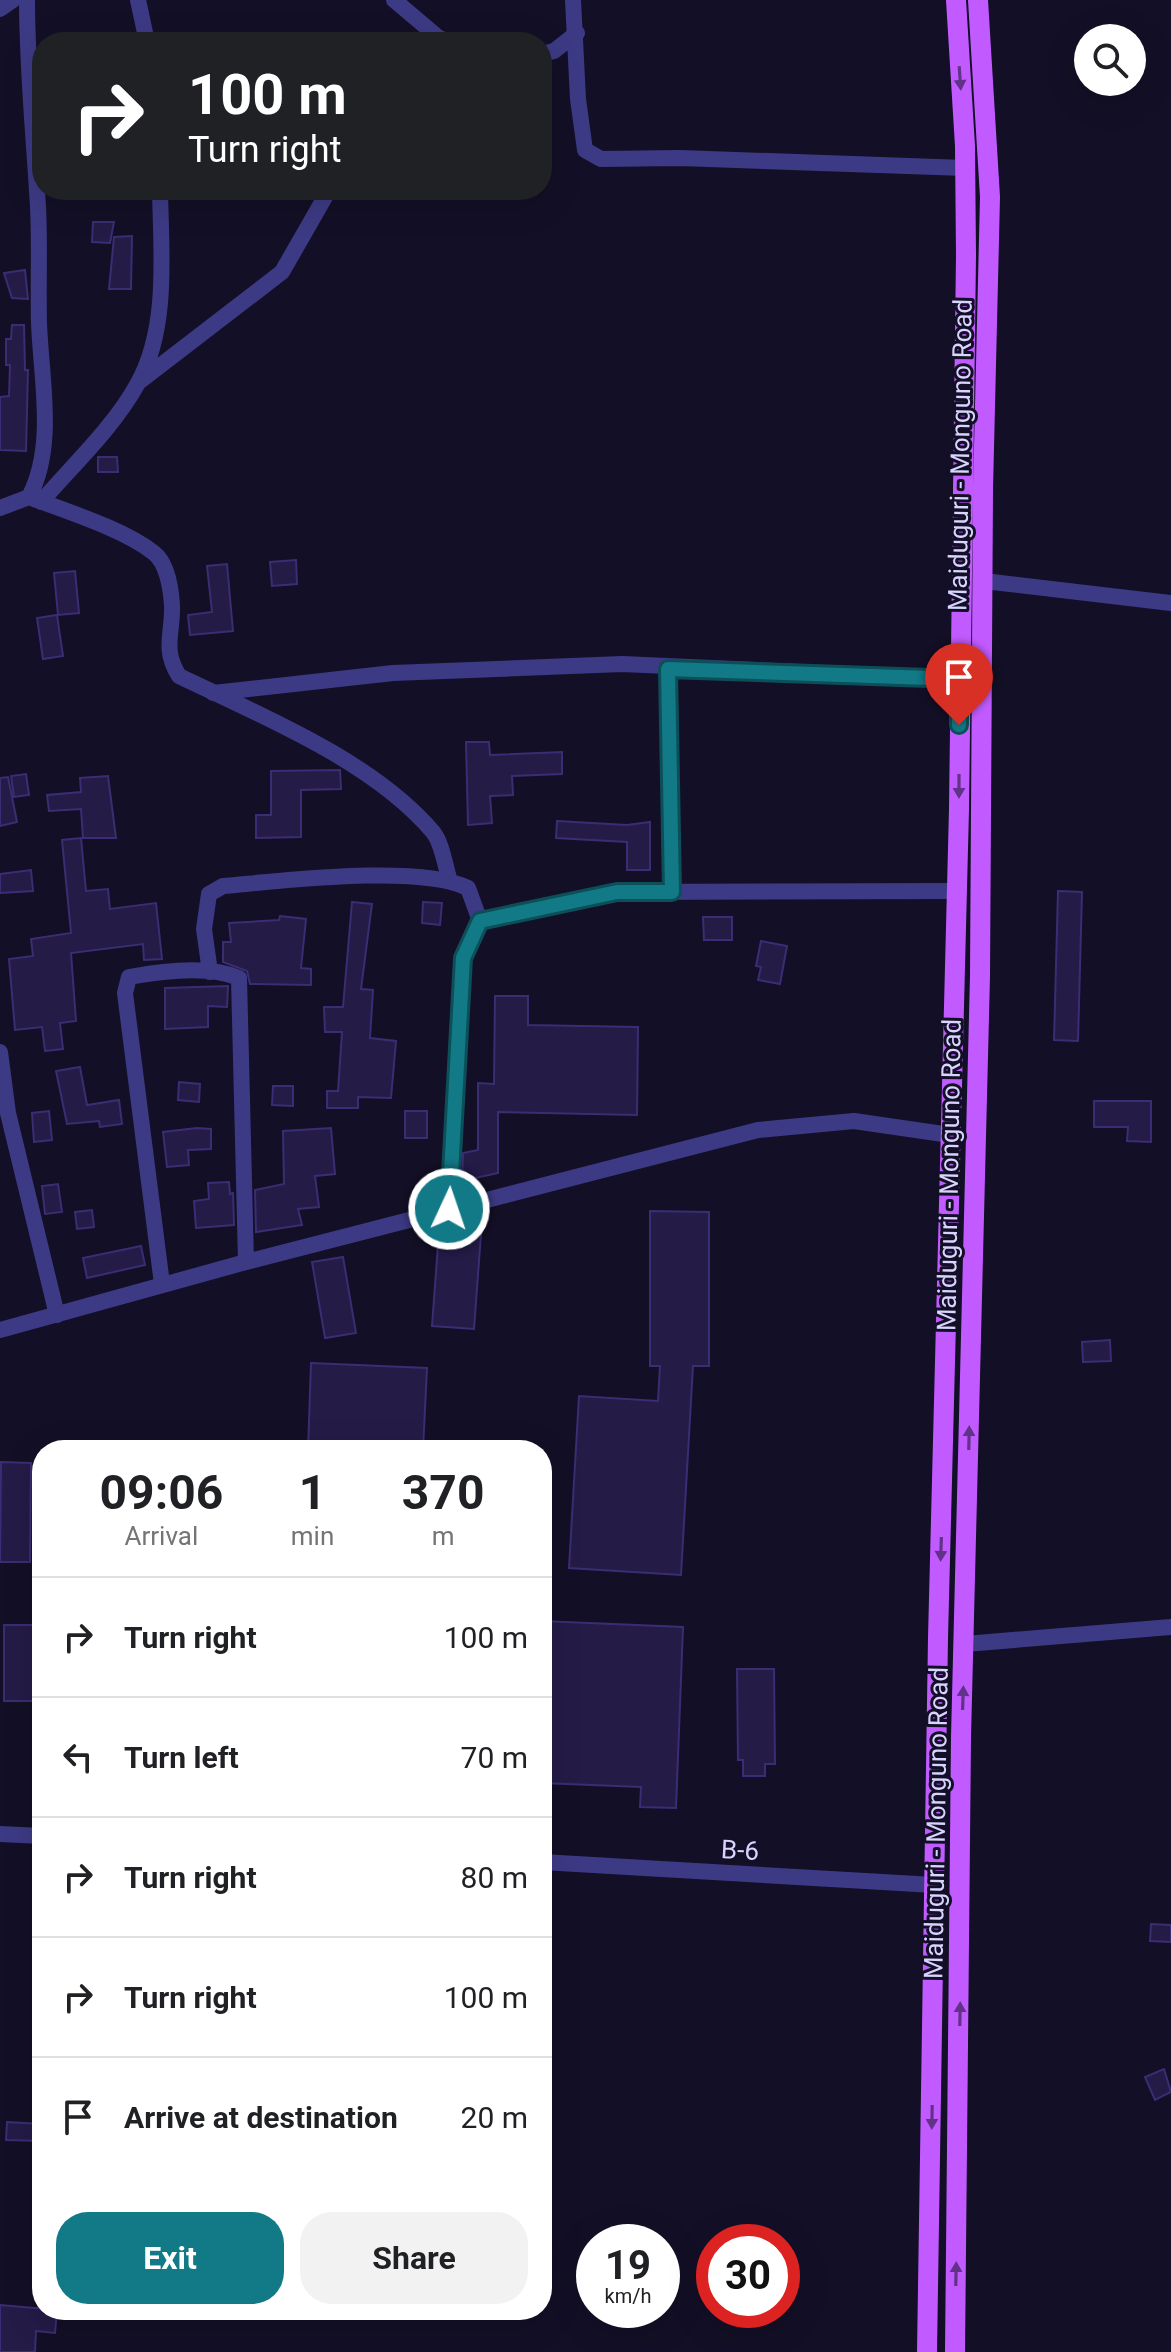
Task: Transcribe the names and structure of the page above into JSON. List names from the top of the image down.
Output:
{
  "streets": {
    "main road": ["Maiduguri - Monguno Road"],
    "street": ["B-6"]
  },
  "crossings": [
    ["Maiduguri - Monguno Road", "B-6"]
  ],
  "page": {
    "turn": ["100 m", "Turn right"],
    "eta": [
      "09:06",
      "Arrival",
      "1",
      "min",
      "370",
      "m"
    ],
    "list": [
      {
        "name": "Turn right",
        "value": "100 m"
      },
      {
        "name": "Turn left",
        "value": "70 m"
      },
      {
        "name": "Turn right",
        "value": "80 m"
      },
      {
        "name": "Turn right",
        "value": "100 m"
      },
      {
        "name": "Arrive at destination",
        "value": "20 m"
      }
    ],
    "buttons": ["Exit", "Share"],
    "speed": "19 km/h",
    "limit": "30"
  }
}
